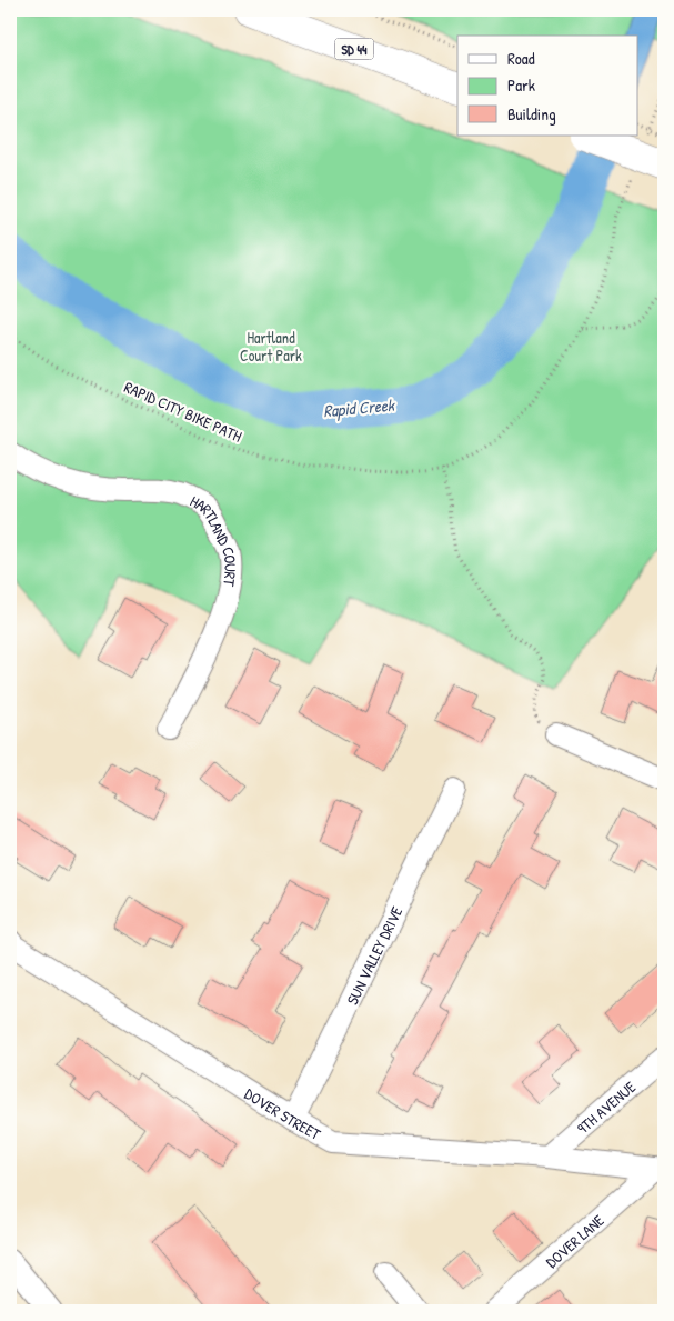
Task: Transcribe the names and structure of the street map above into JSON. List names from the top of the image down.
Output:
{
  "streets": {
    "main road": ["SD 44"],
    "street": [
      "HARTLAND COURT",
      "SUN VALLEY DRIVE",
      "9TH AVENUE",
      "DOVER STREET",
      "DOVER LANE"
    ],
    "path": ["RAPID CITY BIKE PATH"]
  },
  "crossings": [
    ["SUN VALLEY DRIVE", "DOVER STREET"],
    ["9TH AVENUE", "DOVER STREET"],
    ["DOVER STREET", "DOVER LANE"]
  ],
  "water": ["Rapid Creek"],
  "parks": ["Hartland Court Park"],
  "legend": ["Road", "Park", "Building"]
}
